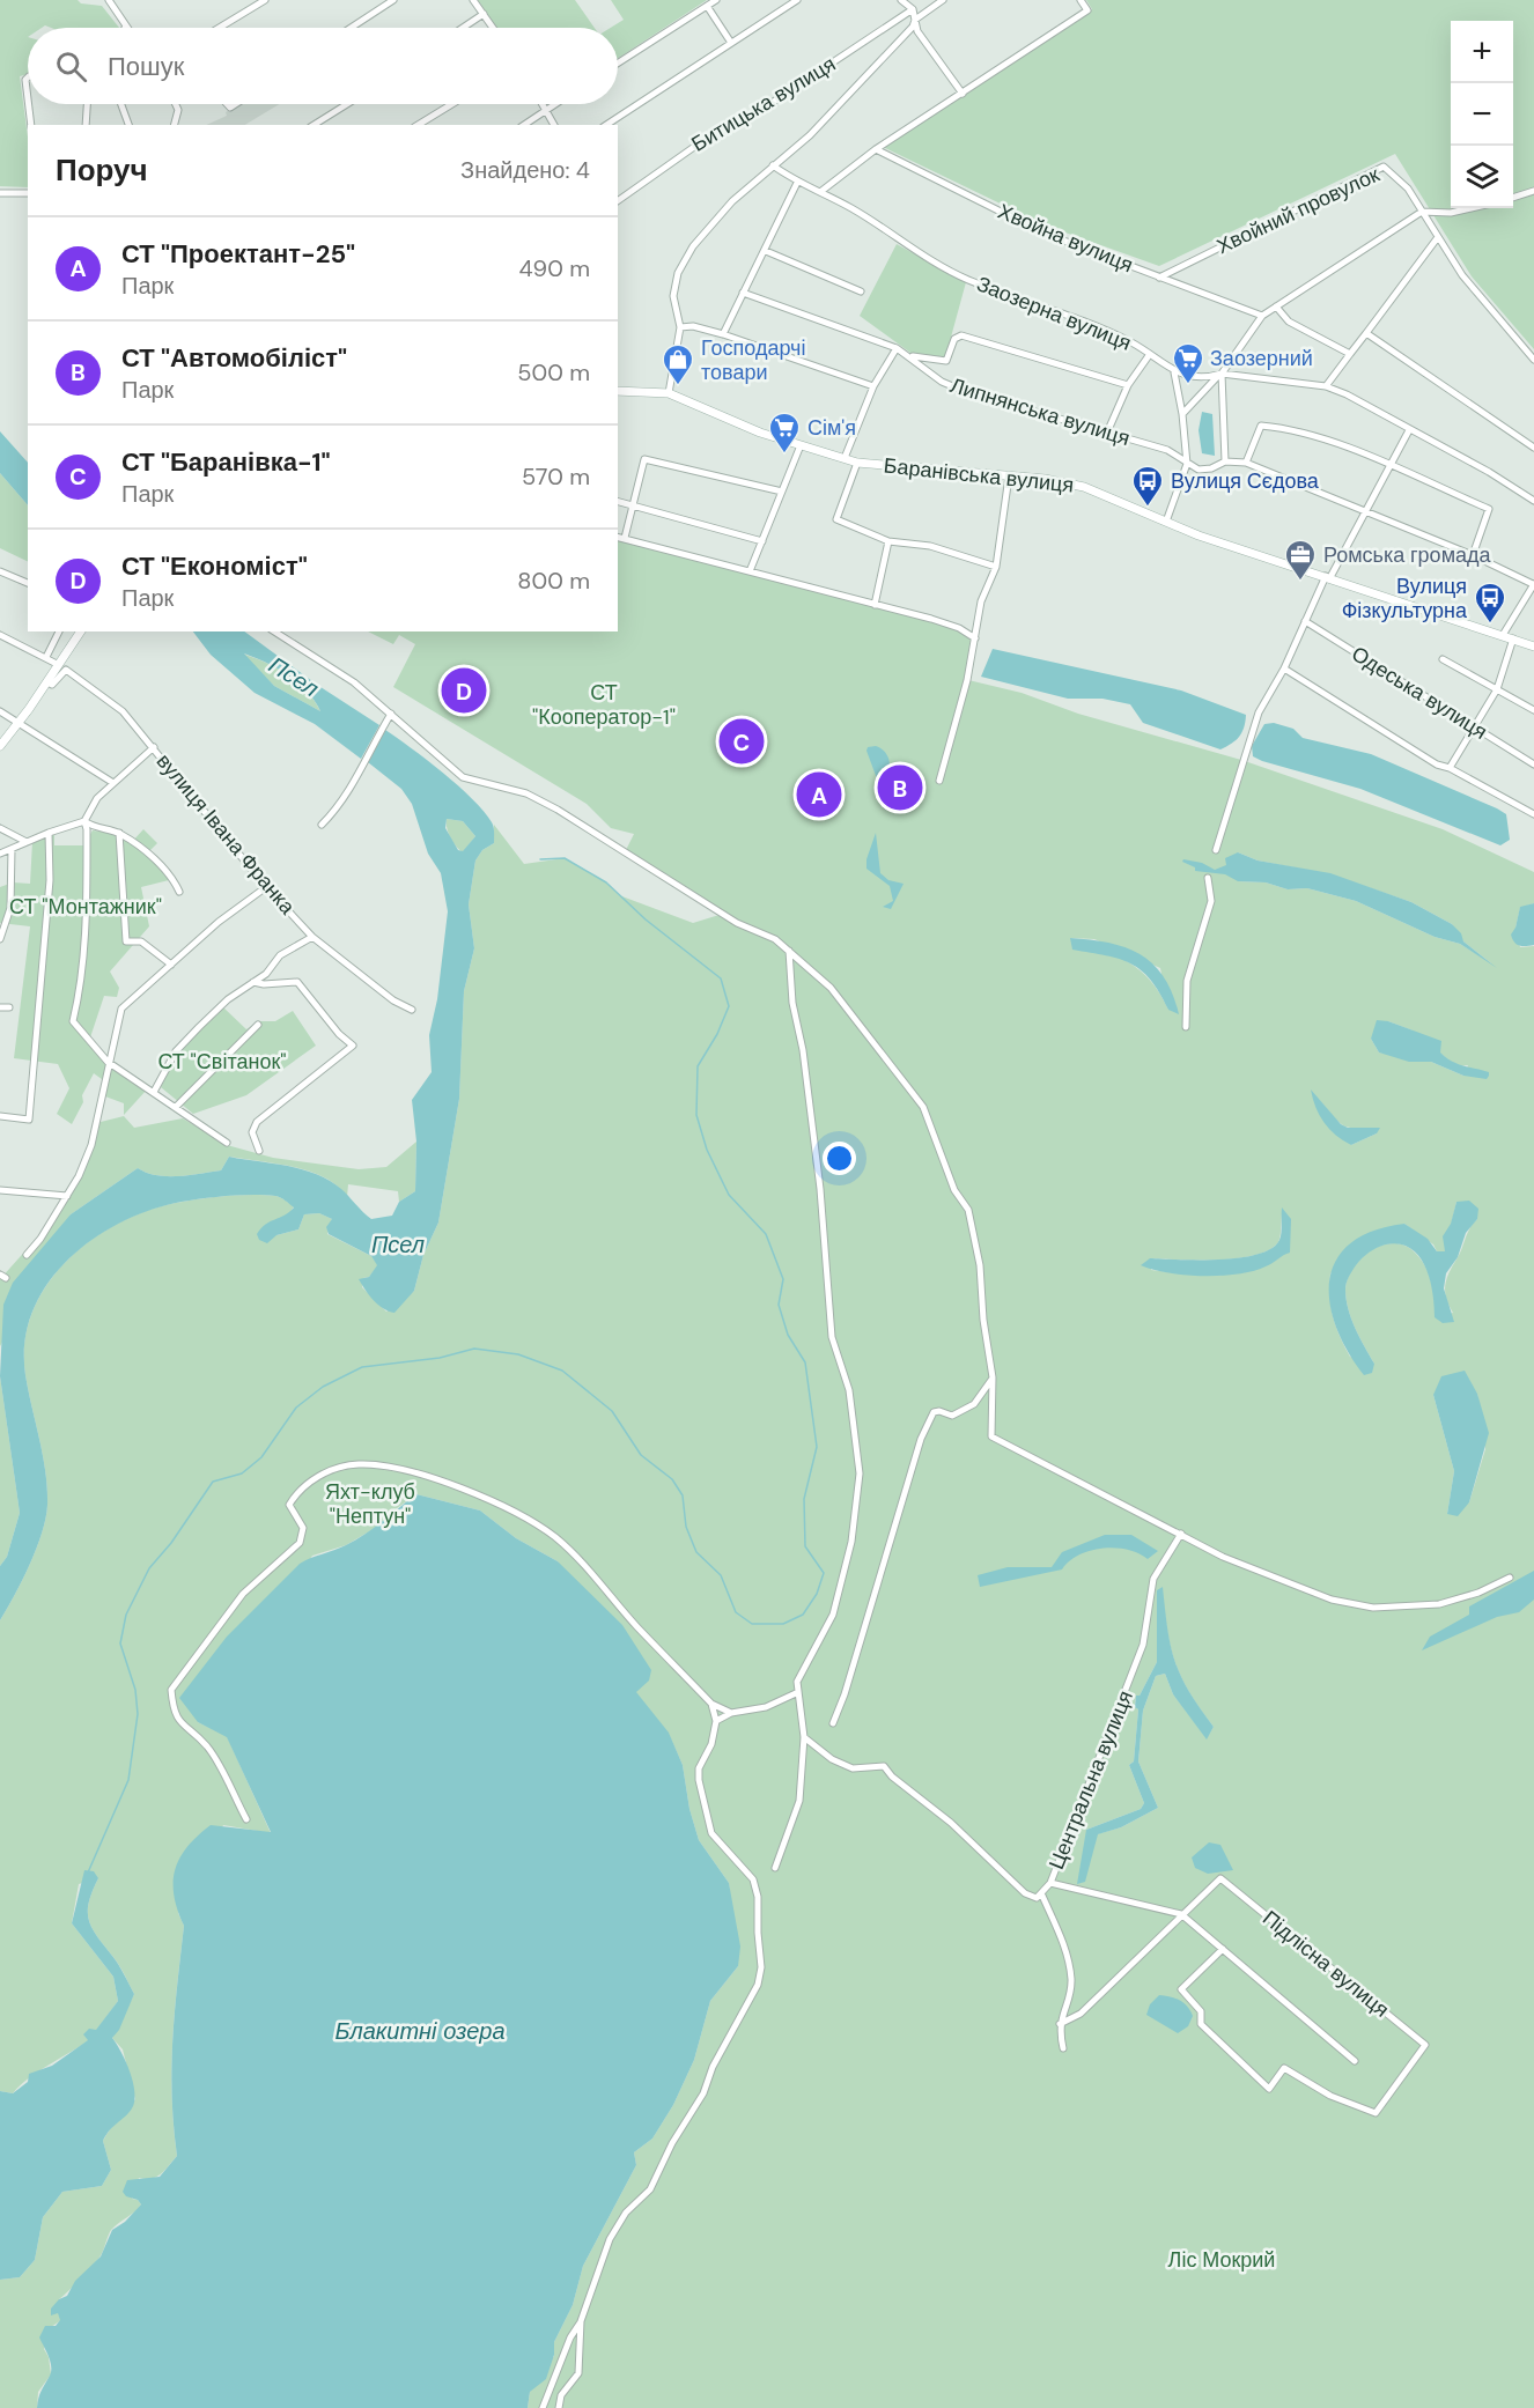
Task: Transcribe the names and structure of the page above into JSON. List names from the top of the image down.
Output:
{
  "streets": {
    "main road": ["Баранівська вулиця"],
    "street": [
      "Битицька вулиця",
      "Хвойний провулок",
      "Хвойна вулиця",
      "Заозерна вулиця",
      "Липнянська вулиця",
      "Одеська вулиця",
      "вулиця Івана Франка",
      "Центральна вулиця",
      "Підлісна вулиця"
    ]
  },
  "crossings": [
    ["Хвойний провулок", "Хвойна вулиця"],
    ["Центральна вулиця", "Підлісна вулиця"]
  ],
  "water": ["Псел", "Блакитні озера"],
  "parks": [
    "СТ \"Кооператор-1\"",
    "СТ \"Монтажник\"",
    "СТ \"Світанок\"",
    "Яхт-клуб \"Нептун\"",
    "Ліс Мокрий"
  ],
  "places": {
    "supermarket": ["Заозерний", "Сім'я"],
    "shop": ["Господарчі товари"],
    "bus stop": ["Вулиця Сєдова", "Вулиця Фізкультурна"],
    "office": ["Ромська громада"]
  },
  "page": {
    "map_buttons": ["+", "−"],
    "search": "Пошук",
    "heading": ["Поруч", "Знайдено: 4"],
    "list": [
      {
        "mark": "A",
        "name": "СТ \"Проектант-25\"",
        "note": "Парк",
        "value": "490 m"
      },
      {
        "mark": "B",
        "name": "СТ \"Автомобіліст\"",
        "note": "Парк",
        "value": "500 m"
      },
      {
        "mark": "C",
        "name": "СТ \"Баранівка-1\"",
        "note": "Парк",
        "value": "570 m"
      },
      {
        "mark": "D",
        "name": "СТ \"Економіст\"",
        "note": "Парк",
        "value": "800 m"
      }
    ],
    "pins": [
      "D",
      "C",
      "B",
      "A"
    ]
  }
}
